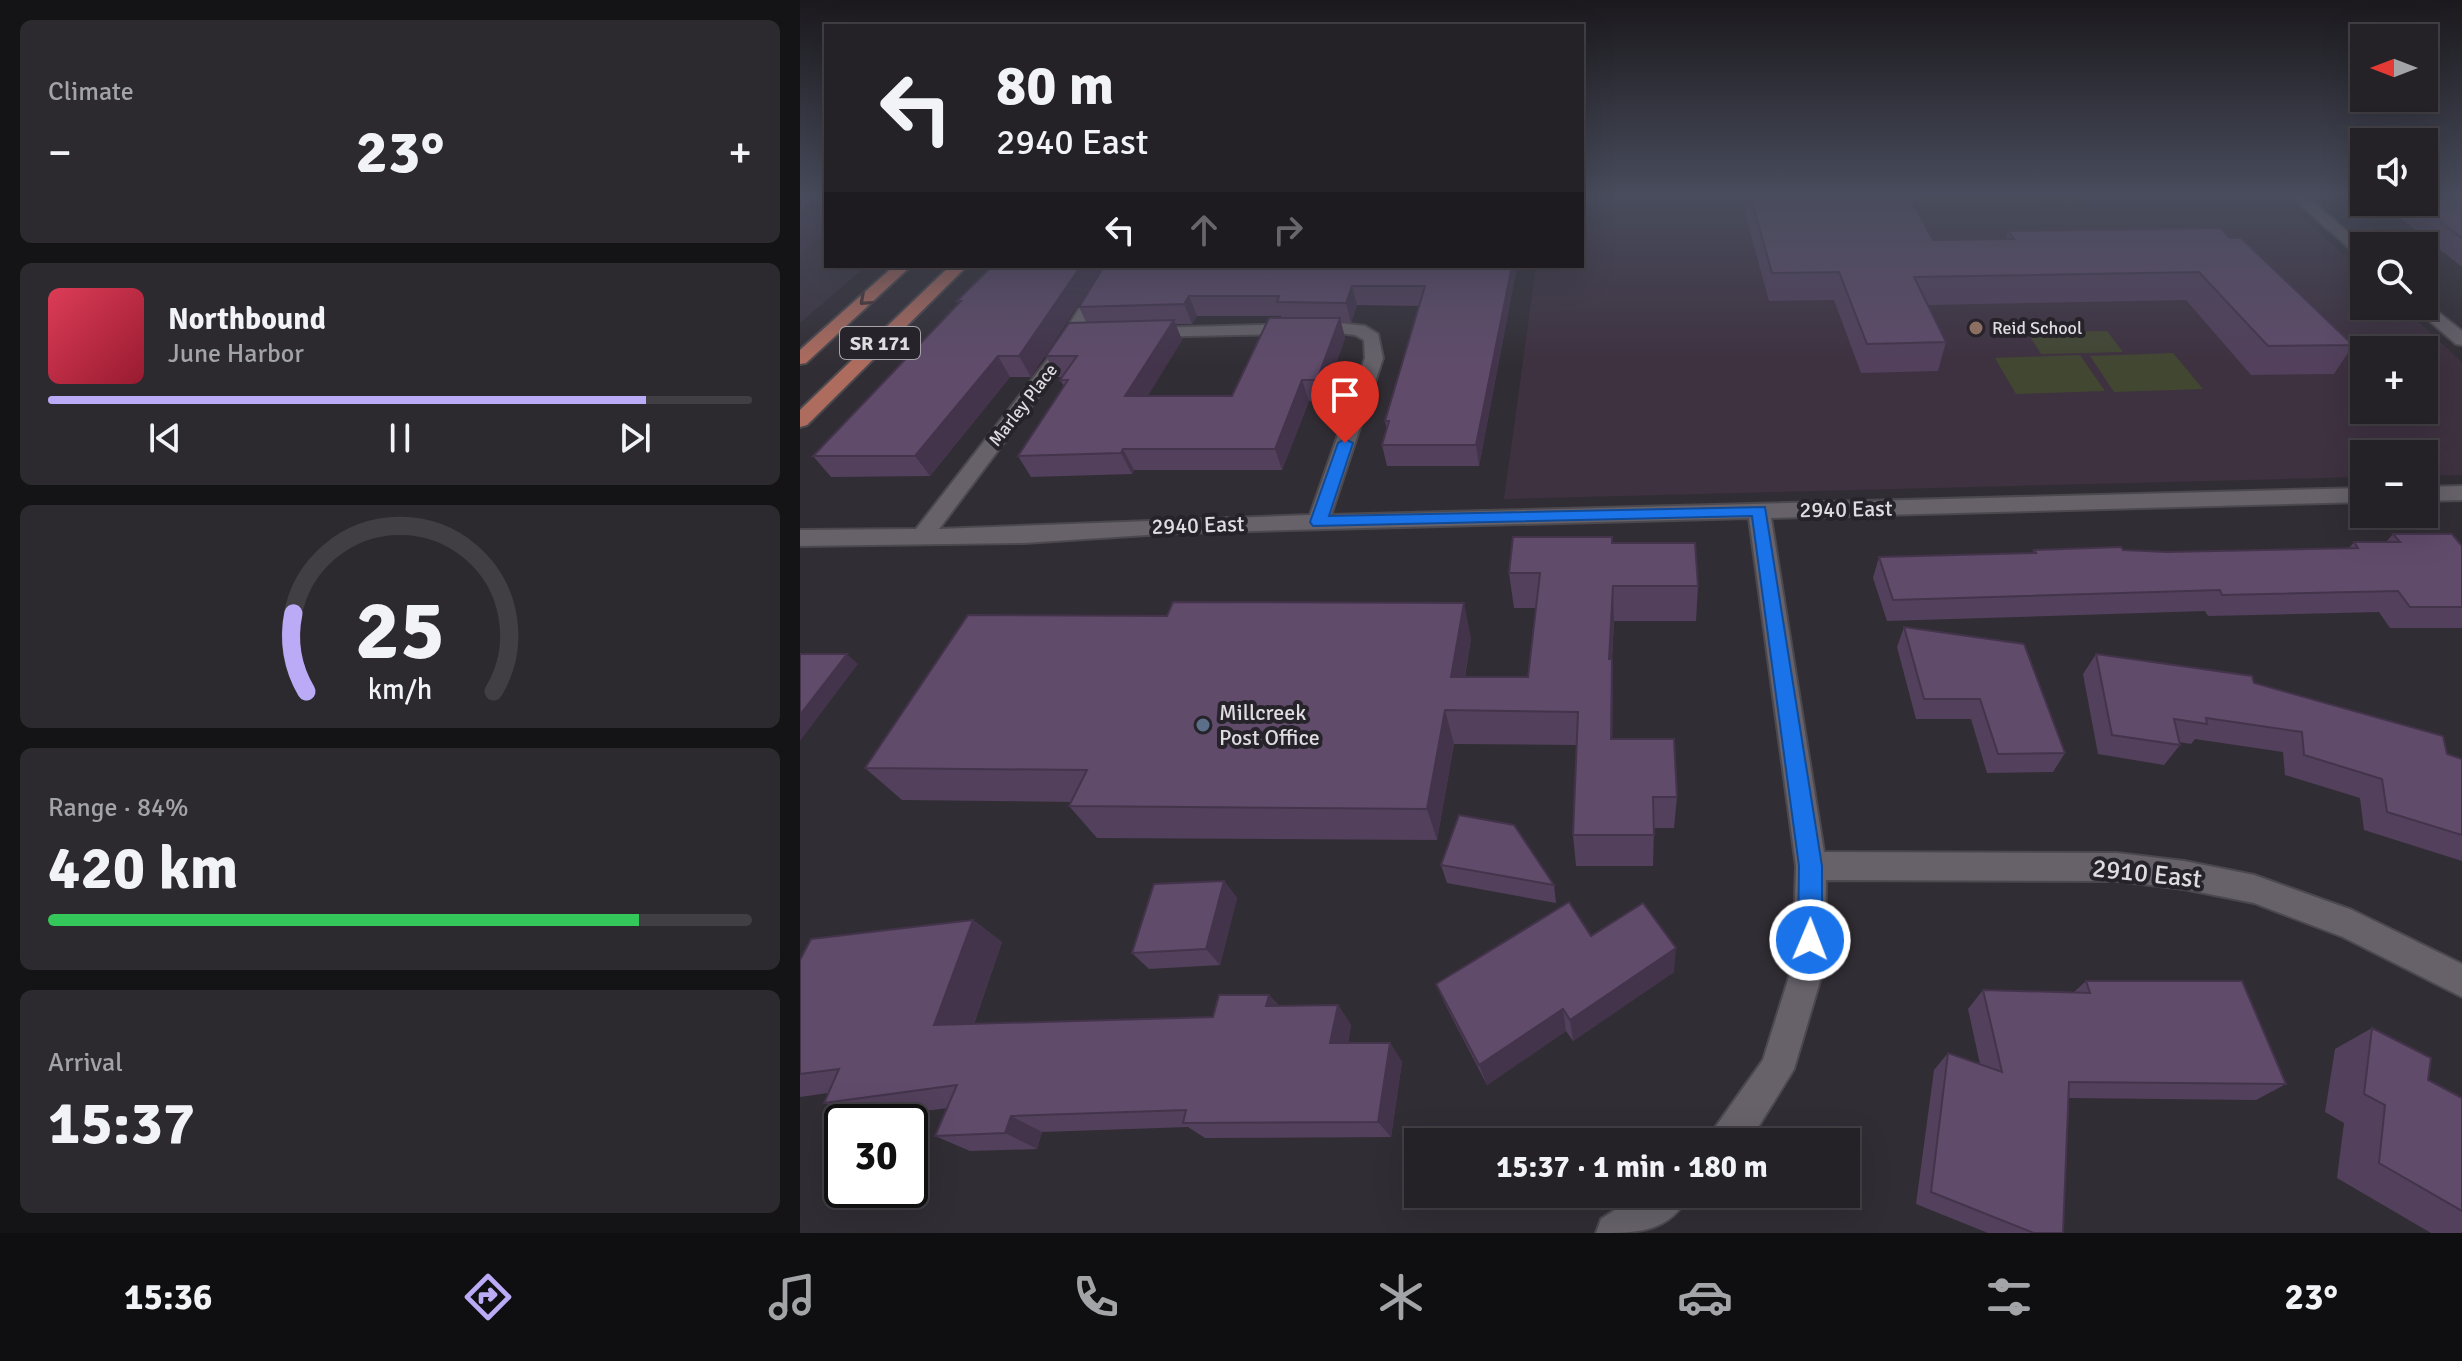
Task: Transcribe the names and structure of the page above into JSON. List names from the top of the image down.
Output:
{
  "streets": {
    "main road": ["SR 171"],
    "street": ["Marley Place", "2940 East", "2910 East"]
  },
  "crossings": [
    ["Marley Place", "2940 East"]
  ],
  "places": ["Reid School", "Millcreek Post Office"],
  "north": "left",
  "page": {
    "tile": [
      "Climate",
      ["Range · 84%", "420 km"],
      ["Arrival", "15:37"]
    ],
    "map_buttons": ["+", "−"],
    "turn": ["80 m", "2940 East"],
    "heat": ["−", "23°", "+"],
    "song": ["Northbound", "June Harbor"],
    "limit": "30",
    "trip": "15:37 · 1 min · 180 m",
    "tabs": ["15:36", "23°"],
    "gauge": ["25", "km/h"]
  }
}
